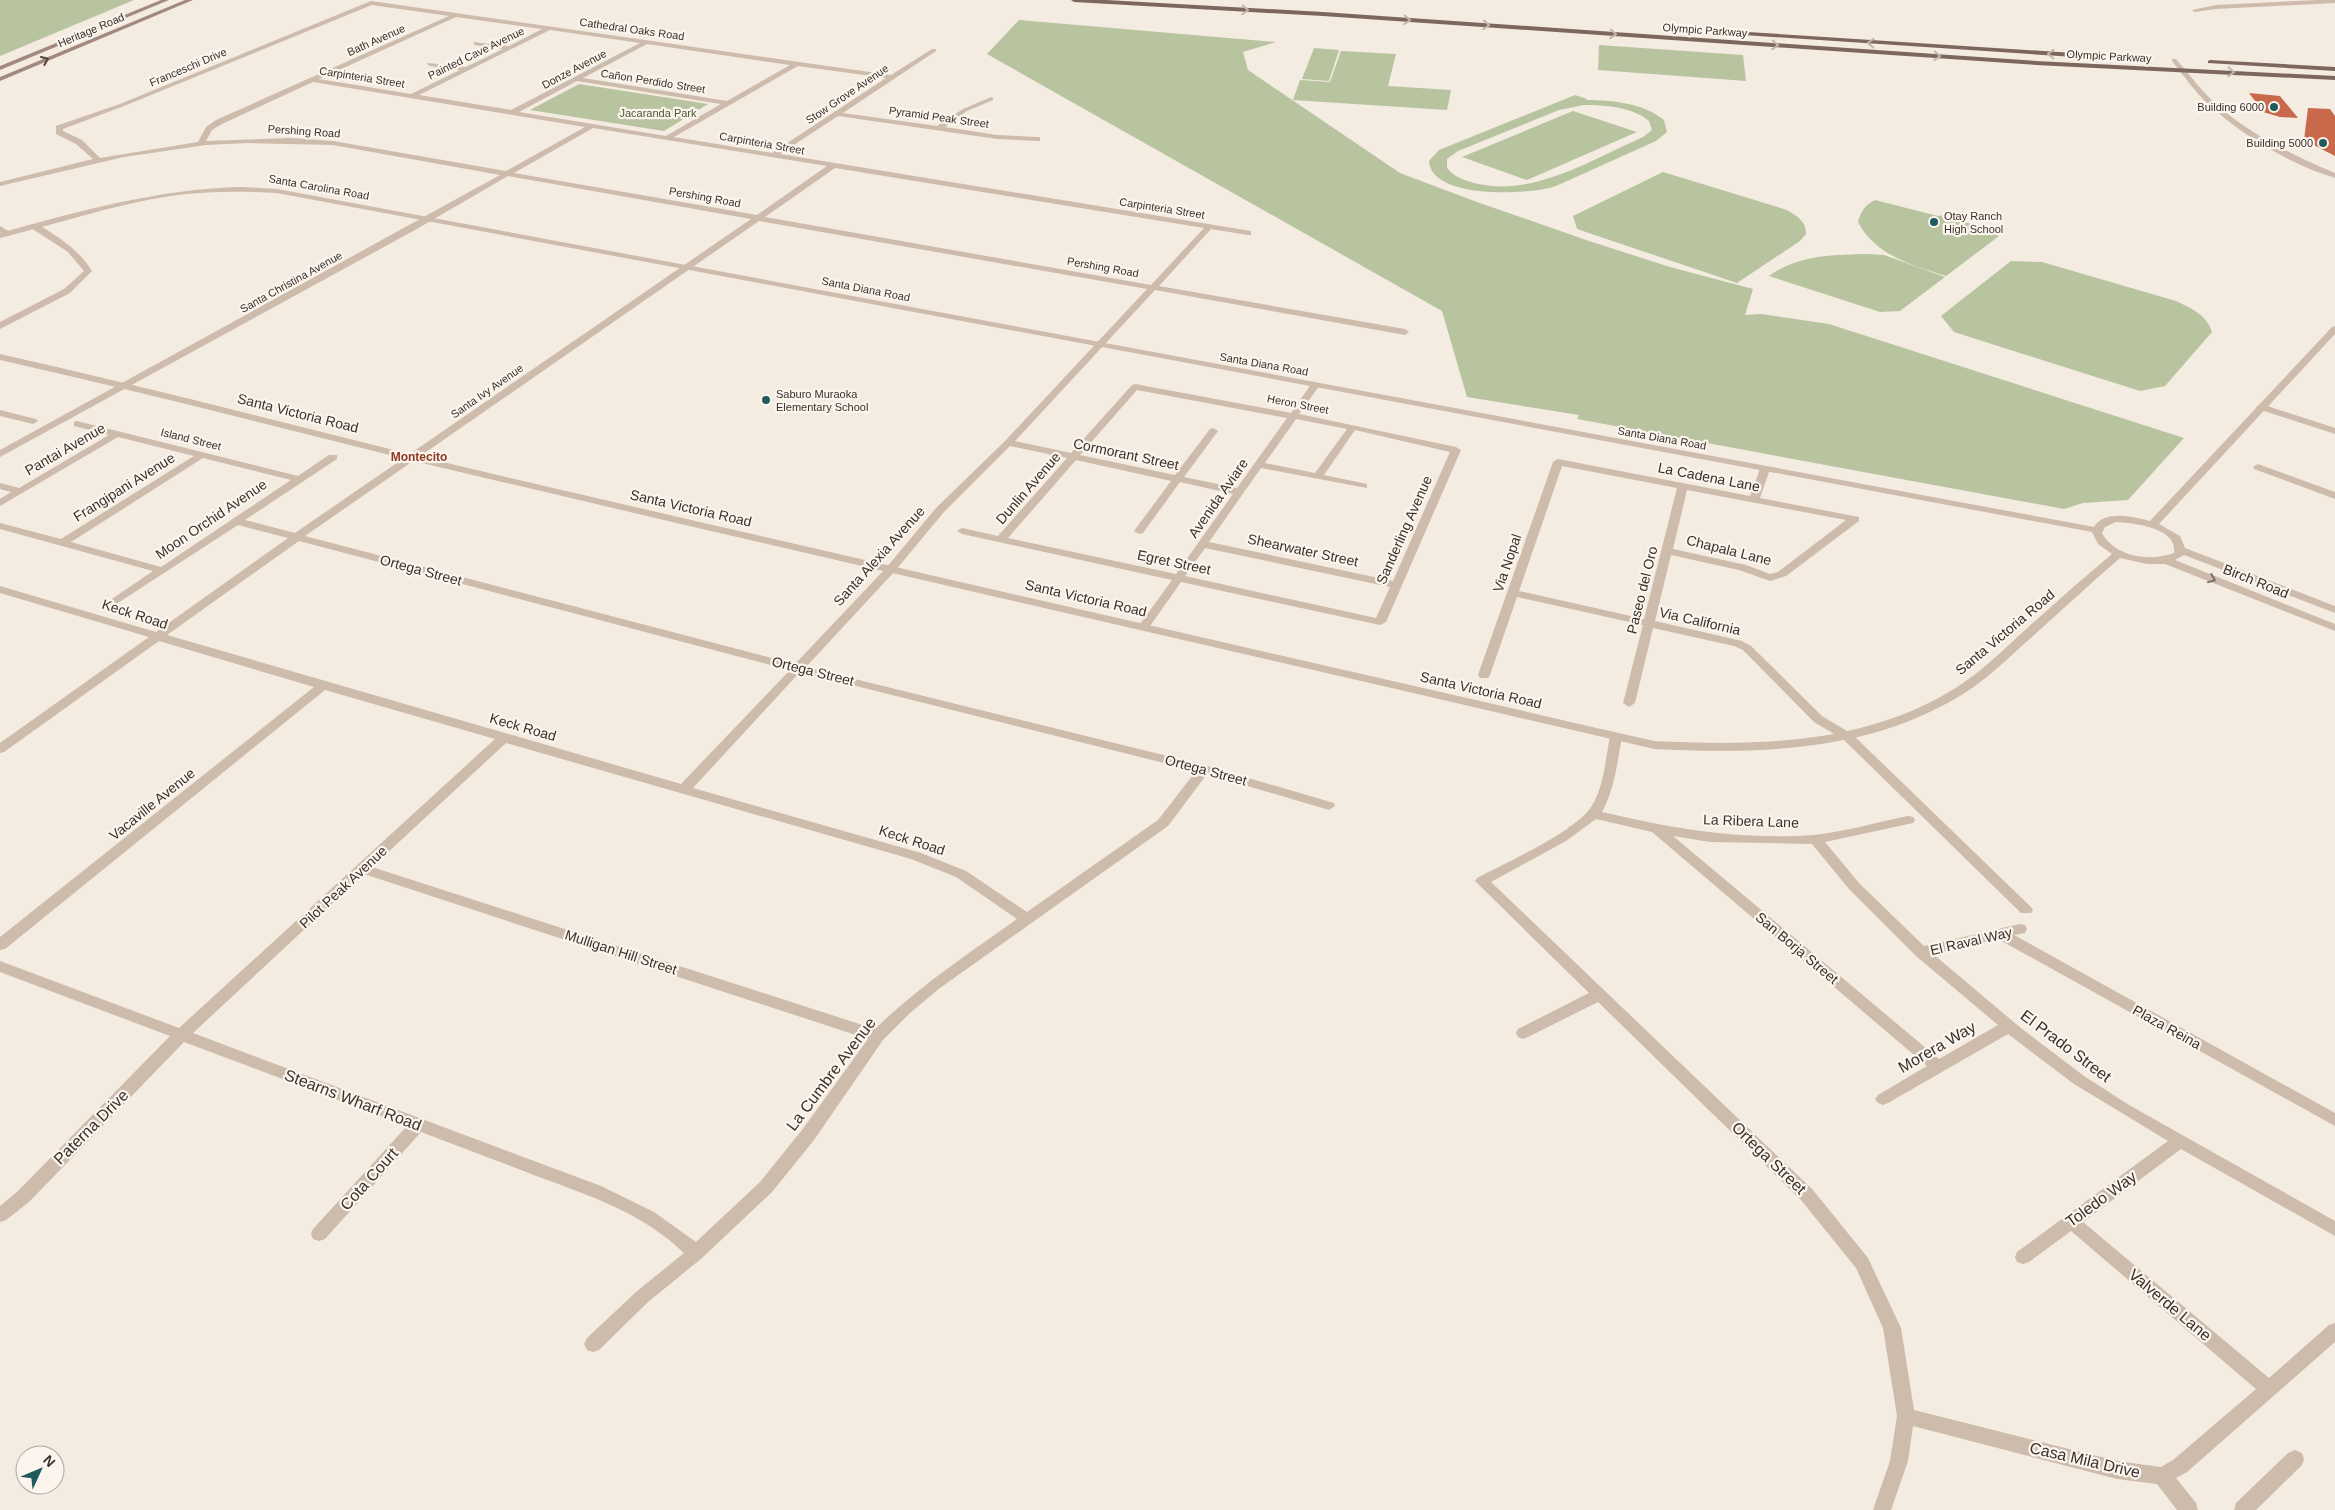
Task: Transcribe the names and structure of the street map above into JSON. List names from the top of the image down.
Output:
{
  "streets": {
    "main road": ["Heritage Road", "Olympic Parkway"],
    "street": [
      "Cathedral Oaks Road",
      "Bath Avenue",
      "Painted Cave Avenue",
      "Franceschi Drive",
      "Donze Avenue",
      "Carpinteria Street",
      "Cañon Perdido Street",
      "Stow Grove Avenue",
      "Pyramid Peak Street",
      "Pershing Road",
      "Santa Carolina Road",
      "Santa Christina Avenue",
      "Santa Diana Road",
      "Santa Ivy Avenue",
      "Heron Street",
      "Santa Victoria Road",
      "Island Street",
      "Pantai Avenue",
      "Cormorant Street",
      "La Cadena Lane",
      "Frangipani Avenue",
      "Dunlin Avenue",
      "Avenida Aviare",
      "Moon Orchid Avenue",
      "Sanderling Avenue",
      "Shearwater Street",
      "Chapala Lane",
      "Santa Alexia Avenue",
      "Egret Street",
      "Via Nopal",
      "Ortega Street",
      "Birch Road",
      "Paseo del Oro",
      "Keck Road",
      "Via California",
      "Vacaville Avenue",
      "La Ribera Lane",
      "Pilot Peak Avenue",
      "El Raval Way",
      "San Borja Street",
      "Mulligan Hill Street",
      "Plaza Reina",
      "El Prado Street",
      "Morera Way",
      "La Cumbre Avenue",
      "Stearns Wharf Road",
      "Paterna Drive",
      "Cota Court",
      "Toledo Way",
      "Valverde Lane",
      "Casa Mila Drive"
    ]
  },
  "crossings": [
    ["Cathedral Oaks Road", "Bath Avenue"],
    ["Cathedral Oaks Road", "Painted Cave Avenue"],
    ["Cathedral Oaks Road", "Franceschi Drive"],
    ["Cathedral Oaks Road", "Donze Avenue"],
    ["Cathedral Oaks Road", "Stow Grove Avenue"],
    ["Bath Avenue", "Carpinteria Street"],
    ["Bath Avenue", "Pershing Road"],
    ["Painted Cave Avenue", "Carpinteria Street"],
    ["Franceschi Drive", "Pershing Road"],
    ["Donze Avenue", "Carpinteria Street"],
    ["Donze Avenue", "Cañon Perdido Street"],
    ["Carpinteria Street", "Stow Grove Avenue"],
    ["Carpinteria Street", "Pershing Road"],
    ["Carpinteria Street", "Santa Christina Avenue"],
    ["Carpinteria Street", "Santa Diana Road"],
    ["Carpinteria Street", "Santa Ivy Avenue"],
    ["Carpinteria Street", "Santa Alexia Avenue"],
    ["Stow Grove Avenue", "Pyramid Peak Street"],
    ["Pershing Road", "Santa Christina Avenue"],
    ["Pershing Road", "Santa Ivy Avenue"],
    ["Santa Carolina Road", "Santa Christina Avenue"],
    ["Santa Carolina Road", "Santa Diana Road"],
    ["Santa Christina Avenue", "Santa Diana Road"],
    ["Santa Christina Avenue", "Santa Victoria Road"],
    ["Santa Diana Road", "Santa Ivy Avenue"],
    ["Santa Diana Road", "Avenida Aviare"],
    ["Santa Diana Road", "Santa Alexia Avenue"],
    ["Santa Ivy Avenue", "Santa Victoria Road"],
    ["Santa Ivy Avenue", "Ortega Street"],
    ["Santa Ivy Avenue", "Keck Road"],
    ["Heron Street", "Dunlin Avenue"],
    ["Heron Street", "Avenida Aviare"],
    ["Heron Street", "Sanderling Avenue"],
    ["Santa Victoria Road", "Avenida Aviare"],
    ["Santa Victoria Road", "Santa Alexia Avenue"],
    ["Santa Victoria Road", "Via California"],
    ["Island Street", "Pantai Avenue"],
    ["Island Street", "Frangipani Avenue"],
    ["Island Street", "Moon Orchid Avenue"],
    ["Cormorant Street", "Dunlin Avenue"],
    ["Cormorant Street", "Avenida Aviare"],
    ["Cormorant Street", "Santa Alexia Avenue"],
    ["La Cadena Lane", "Chapala Lane"],
    ["La Cadena Lane", "Via Nopal"],
    ["La Cadena Lane", "Paseo del Oro"],
    ["Dunlin Avenue", "Egret Street"],
    ["Avenida Aviare", "Shearwater Street"],
    ["Avenida Aviare", "Egret Street"],
    ["Moon Orchid Avenue", "Ortega Street"],
    ["Sanderling Avenue", "Shearwater Street"],
    ["Sanderling Avenue", "Egret Street"],
    ["Chapala Lane", "Paseo del Oro"],
    ["Santa Alexia Avenue", "Ortega Street"],
    ["Santa Alexia Avenue", "Keck Road"],
    ["Via Nopal", "Via California"],
    ["Ortega Street", "La Ribera Lane"],
    ["Ortega Street", "La Cumbre Avenue"],
    ["Ortega Street", "Casa Mila Drive"],
    ["Paseo del Oro", "Via California"],
    ["Keck Road", "Vacaville Avenue"],
    ["Keck Road", "Pilot Peak Avenue"],
    ["Keck Road", "La Cumbre Avenue"],
    ["La Ribera Lane", "San Borja Street"],
    ["La Ribera Lane", "El Prado Street"],
    ["Pilot Peak Avenue", "Mulligan Hill Street"],
    ["Pilot Peak Avenue", "Stearns Wharf Road"],
    ["Pilot Peak Avenue", "Paterna Drive"],
    ["El Raval Way", "Plaza Reina"],
    ["El Raval Way", "El Prado Street"],
    ["San Borja Street", "Morera Way"],
    ["Mulligan Hill Street", "La Cumbre Avenue"],
    ["El Prado Street", "Morera Way"],
    ["El Prado Street", "Toledo Way"],
    ["La Cumbre Avenue", "Stearns Wharf Road"],
    ["Stearns Wharf Road", "Paterna Drive"],
    ["Stearns Wharf Road", "Cota Court"],
    ["Toledo Way", "Valverde Lane"]
  ],
  "districts": ["Montecito"],
  "parks": ["Jacaranda Park"],
  "places": [
    "Building 6000",
    "Building 5000",
    "Otay Ranch High School",
    "Saburo Muraoka Elementary School"
  ],
  "north": "top right"
}
